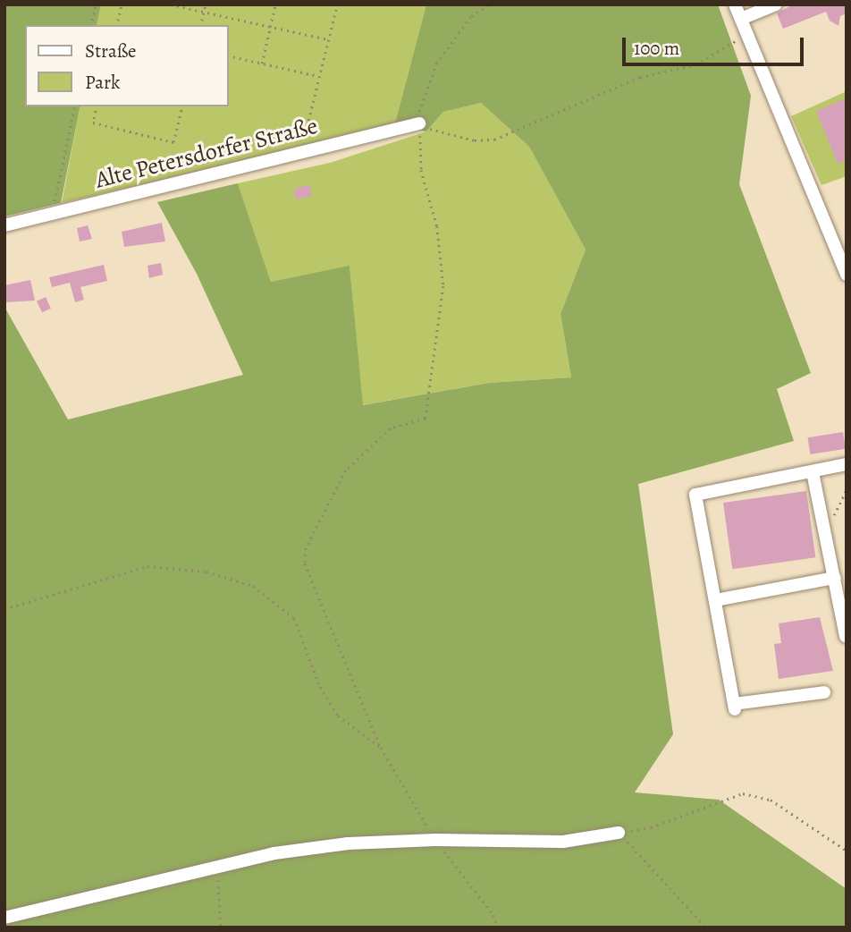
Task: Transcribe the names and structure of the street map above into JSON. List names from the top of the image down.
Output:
{
  "streets": {
    "street": ["Alte Petersdorfer Straße"]
  },
  "legend": ["Straße", "Park"],
  "scale_bar": "100 m"
}
